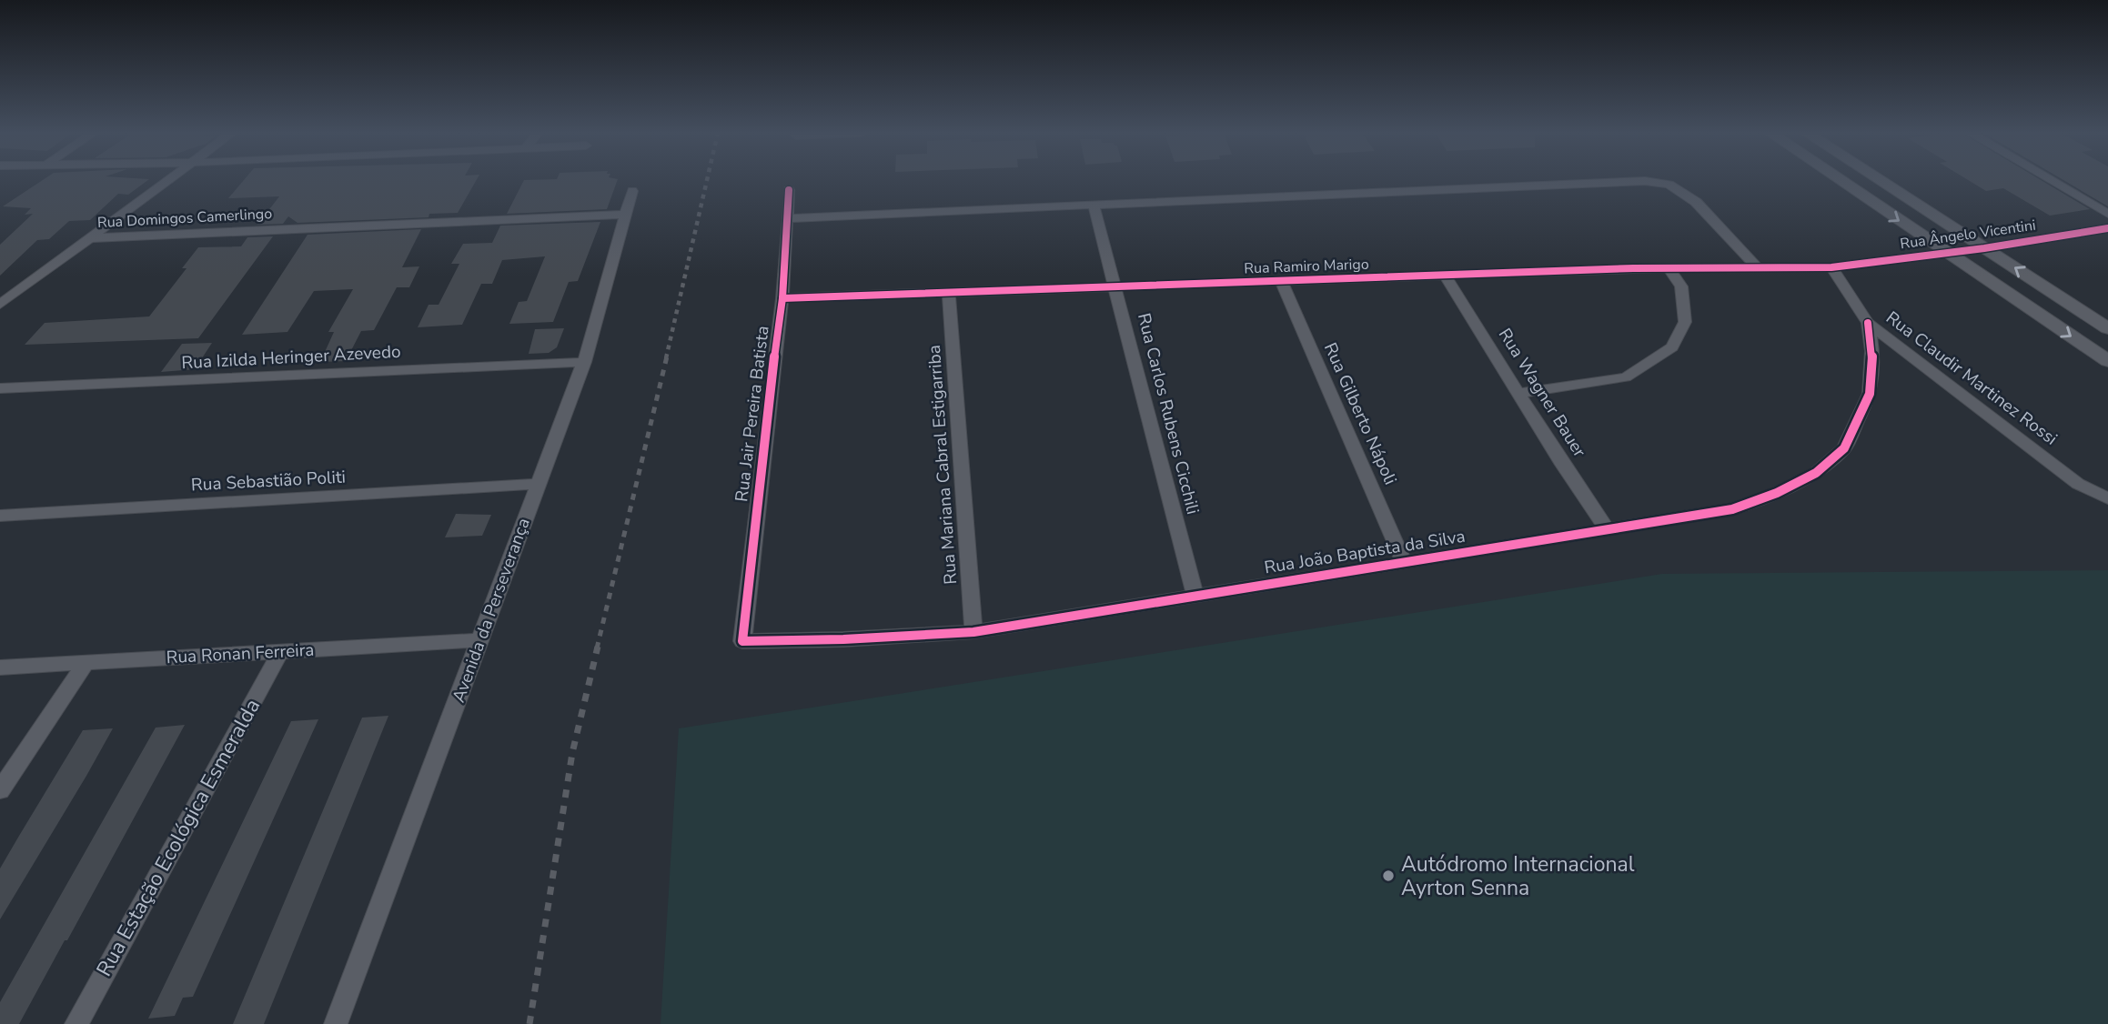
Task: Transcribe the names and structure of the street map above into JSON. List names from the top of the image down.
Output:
{
  "streets": {
    "street": [
      "Rua Domingos Camerlingo",
      "Rua Ângelo Vicentini",
      "Rua Ramiro Marigo",
      "Rua Izilda Heringer Azevedo",
      "Rua Claudir Martinez Rossi",
      "Rua Wagner Bauer",
      "Rua Jair Pereira Batista",
      "Rua Carlos Rubens Cicchili",
      "Rua Gilberto Nápoli",
      "Rua Mariana Cabral Estigarriba",
      "Rua Sebastião Politi",
      "Rua João Baptista da Silva",
      "Avenida da Perseverança",
      "Rua Ronan Ferreira",
      "Rua Estação Ecológica Esmeralda"
    ]
  },
  "crossings": [
    ["Rua Domingos Camerlingo", "Avenida da Perseverança"],
    ["Rua Ângelo Vicentini", "Rua Ramiro Marigo"],
    ["Rua Ângelo Vicentini", "Rua Claudir Martinez Rossi"],
    ["Rua Ramiro Marigo", "Rua Claudir Martinez Rossi"],
    ["Rua Ramiro Marigo", "Rua Wagner Bauer"],
    ["Rua Ramiro Marigo", "Rua Jair Pereira Batista"],
    ["Rua Ramiro Marigo", "Rua Carlos Rubens Cicchili"],
    ["Rua Ramiro Marigo", "Rua Gilberto Nápoli"],
    ["Rua Ramiro Marigo", "Rua Mariana Cabral Estigarriba"],
    ["Rua Izilda Heringer Azevedo", "Avenida da Perseverança"],
    ["Rua Claudir Martinez Rossi", "Rua João Baptista da Silva"],
    ["Rua Wagner Bauer", "Rua João Baptista da Silva"],
    ["Rua Jair Pereira Batista", "Rua João Baptista da Silva"],
    ["Rua Carlos Rubens Cicchili", "Rua João Baptista da Silva"],
    ["Rua Gilberto Nápoli", "Rua João Baptista da Silva"],
    ["Rua Mariana Cabral Estigarriba", "Rua João Baptista da Silva"],
    ["Rua Sebastião Politi", "Avenida da Perseverança"],
    ["Avenida da Perseverança", "Rua Ronan Ferreira"],
    ["Rua Ronan Ferreira", "Rua Estação Ecológica Esmeralda"]
  ],
  "places": ["Autódromo Internacional Ayrton Senna"]
}
